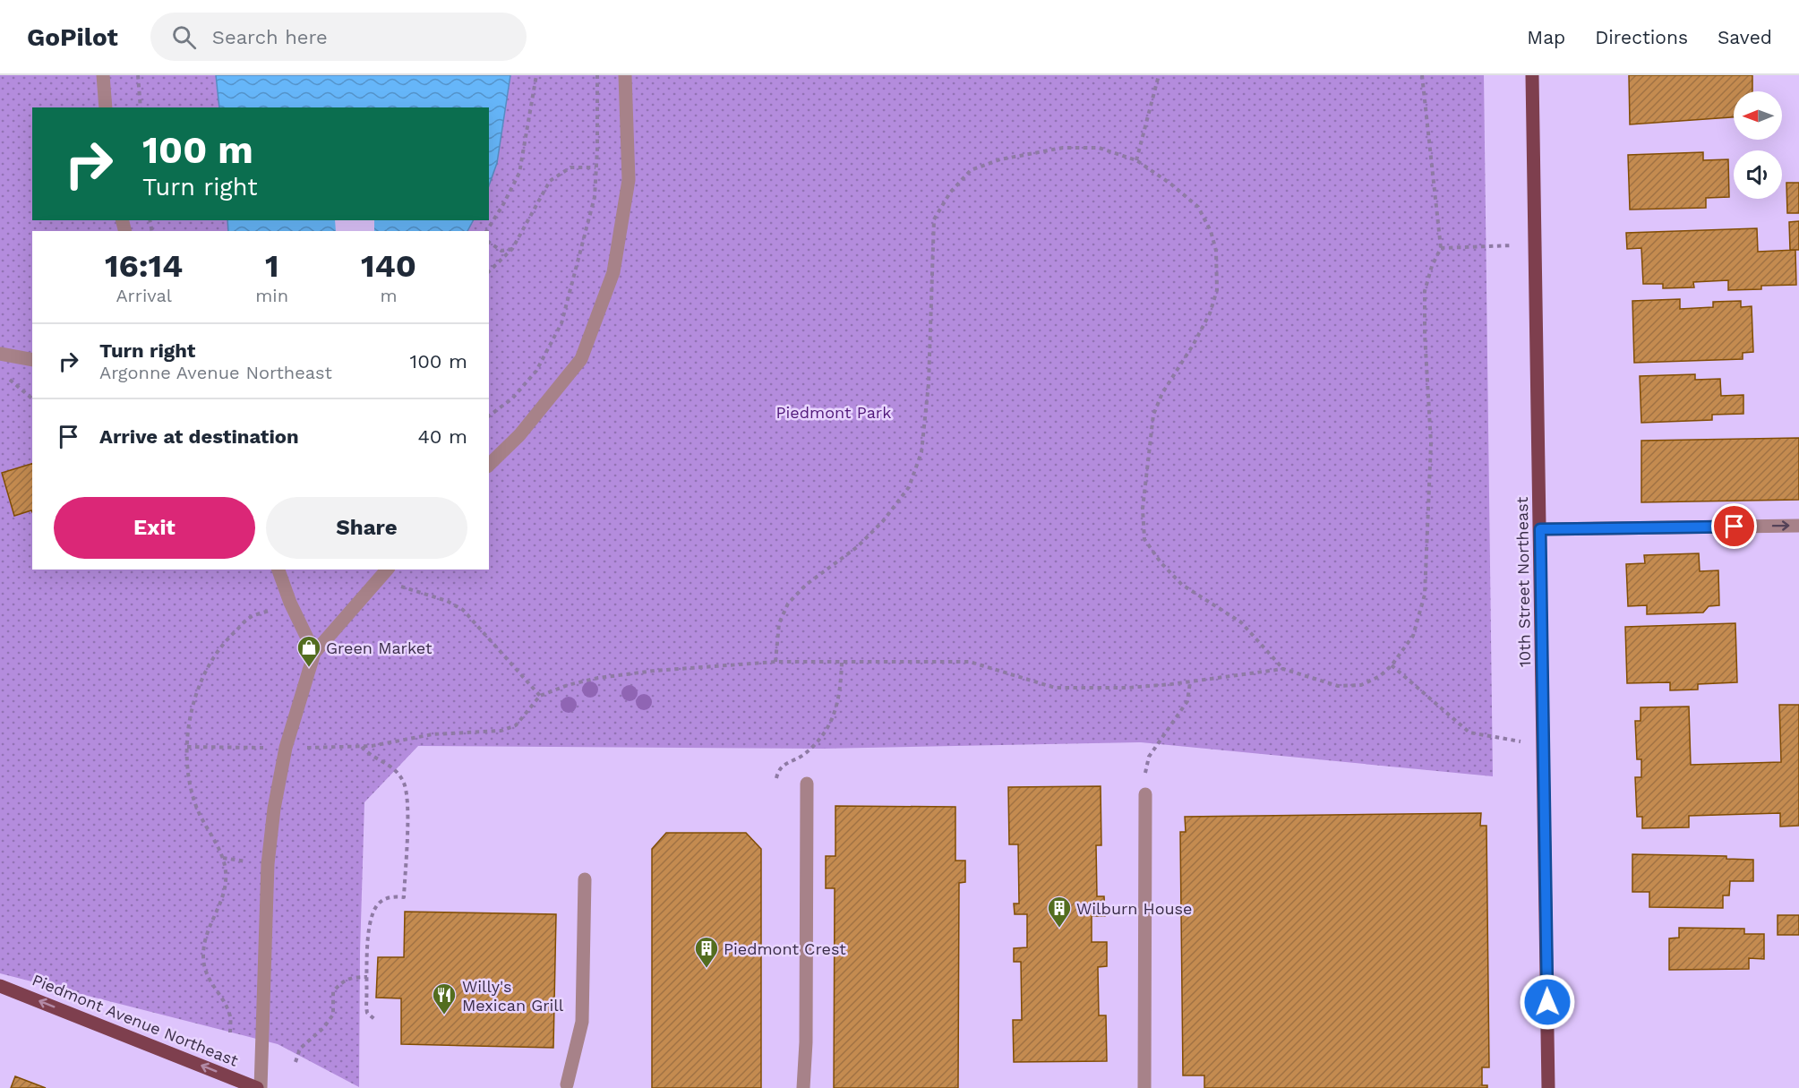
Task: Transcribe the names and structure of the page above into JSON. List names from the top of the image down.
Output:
{
  "streets": {
    "main road": ["10th Street Northeast", "Piedmont Avenue Northeast"]
  },
  "one_way": ["Piedmont Avenue Northeast"],
  "parks": ["Piedmont Park"],
  "places": {
    "shop": ["Green Market"],
    "building": ["Wilburn House", "Piedmont Crest"],
    "restaurant": ["Willy's Mexican Grill"]
  },
  "north": "left",
  "page": {
    "header": "GoPilot",
    "search": "Search here",
    "nav": ["Map", "Directions", "Saved"],
    "turn": ["100 m", "Turn right"],
    "eta": [
      "16:14",
      "Arrival",
      "1",
      "min",
      "140",
      "m"
    ],
    "list": [
      {
        "name": "Turn right",
        "note": "Argonne Avenue Northeast",
        "value": "100 m"
      },
      {
        "name": "Arrive at destination",
        "value": "40 m"
      }
    ],
    "buttons": ["Exit", "Share"]
  }
}
